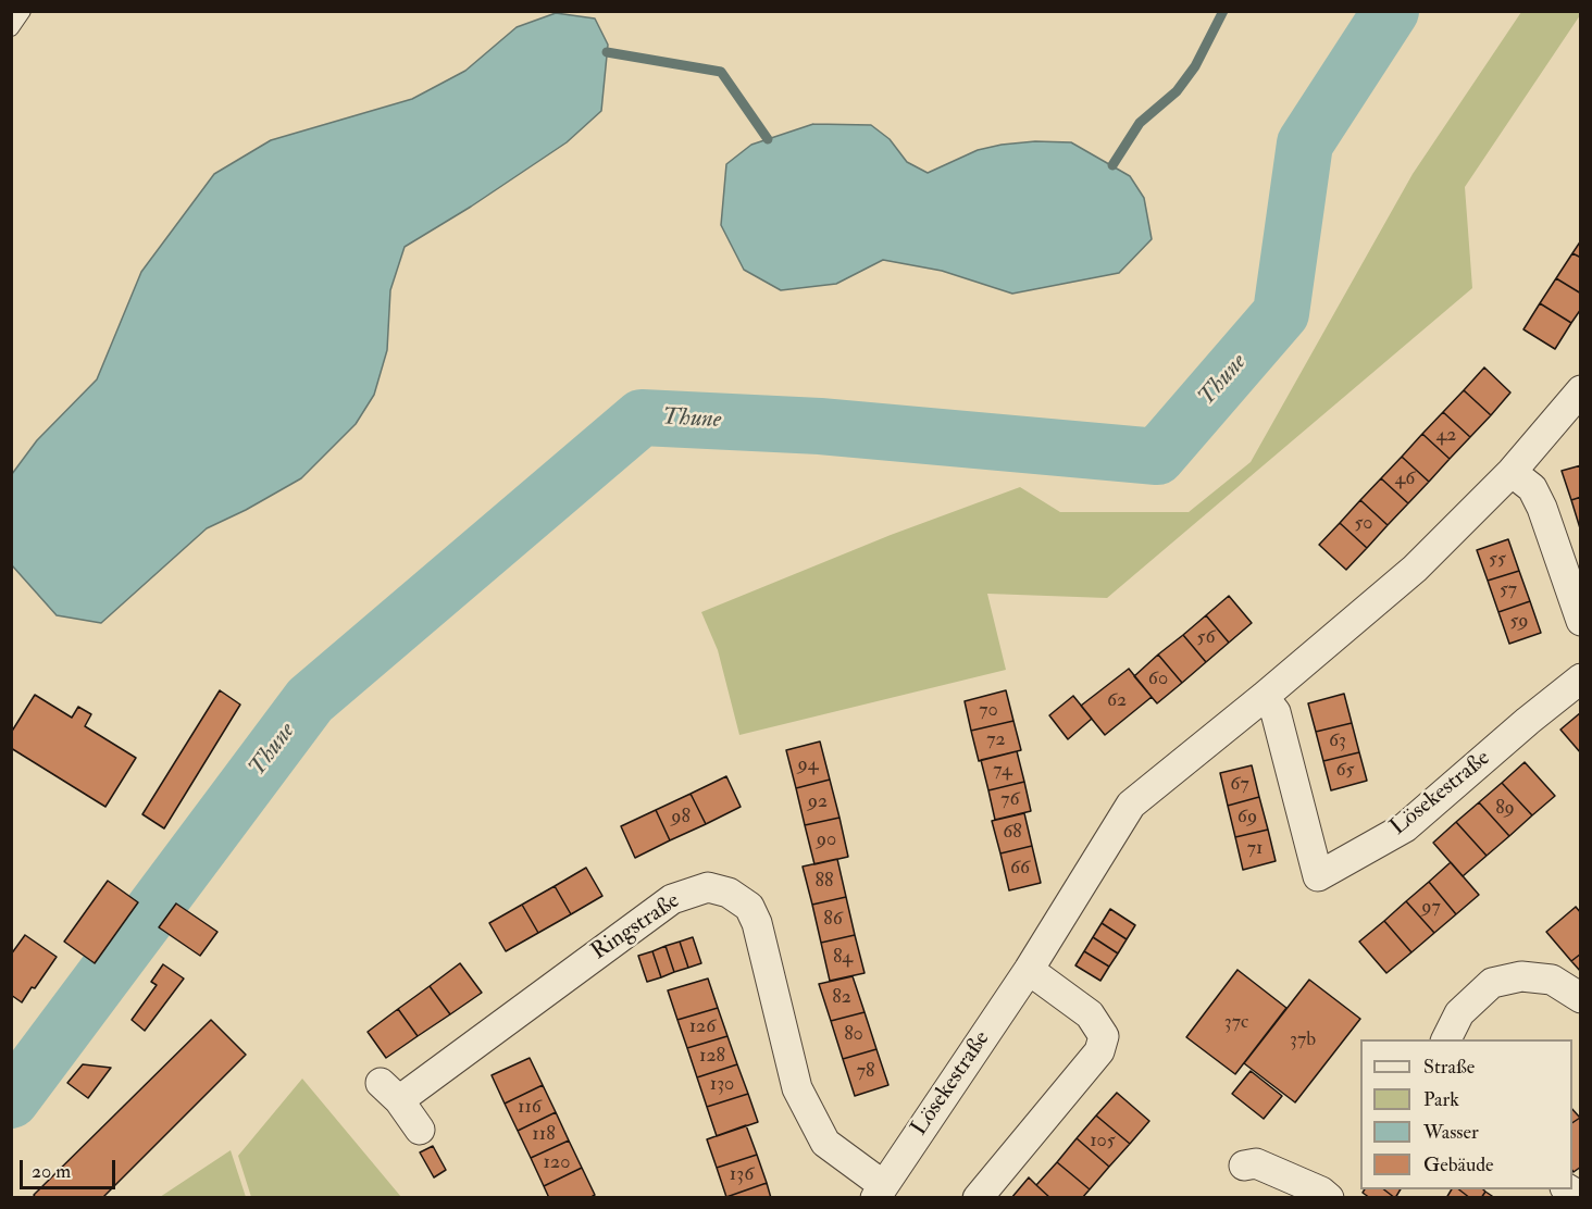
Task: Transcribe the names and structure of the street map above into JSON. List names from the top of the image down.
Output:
{
  "streets": {
    "street": ["Lösekestraße", "Ringstraße"]
  },
  "crossings": [
    ["Lösekestraße", "Ringstraße"]
  ],
  "water": ["Thune"],
  "house_numbers": [
    "42",
    "46",
    "50",
    "55",
    "57",
    "59",
    "56",
    "60",
    "62",
    "70",
    "72",
    "63",
    "94",
    "74",
    "65",
    "67",
    "76",
    "92",
    "89",
    "98",
    "69",
    "68",
    "90",
    "71",
    "66",
    "88",
    "97",
    "86",
    "84",
    "82",
    "37c",
    "126",
    "80",
    "37b",
    "128",
    "78",
    "130",
    "116",
    "118",
    "105",
    "120",
    "136"
  ],
  "legend": [
    "Straße",
    "Park",
    "Wasser",
    "Gebäude"
  ],
  "scale_bar": "20 m"
}
